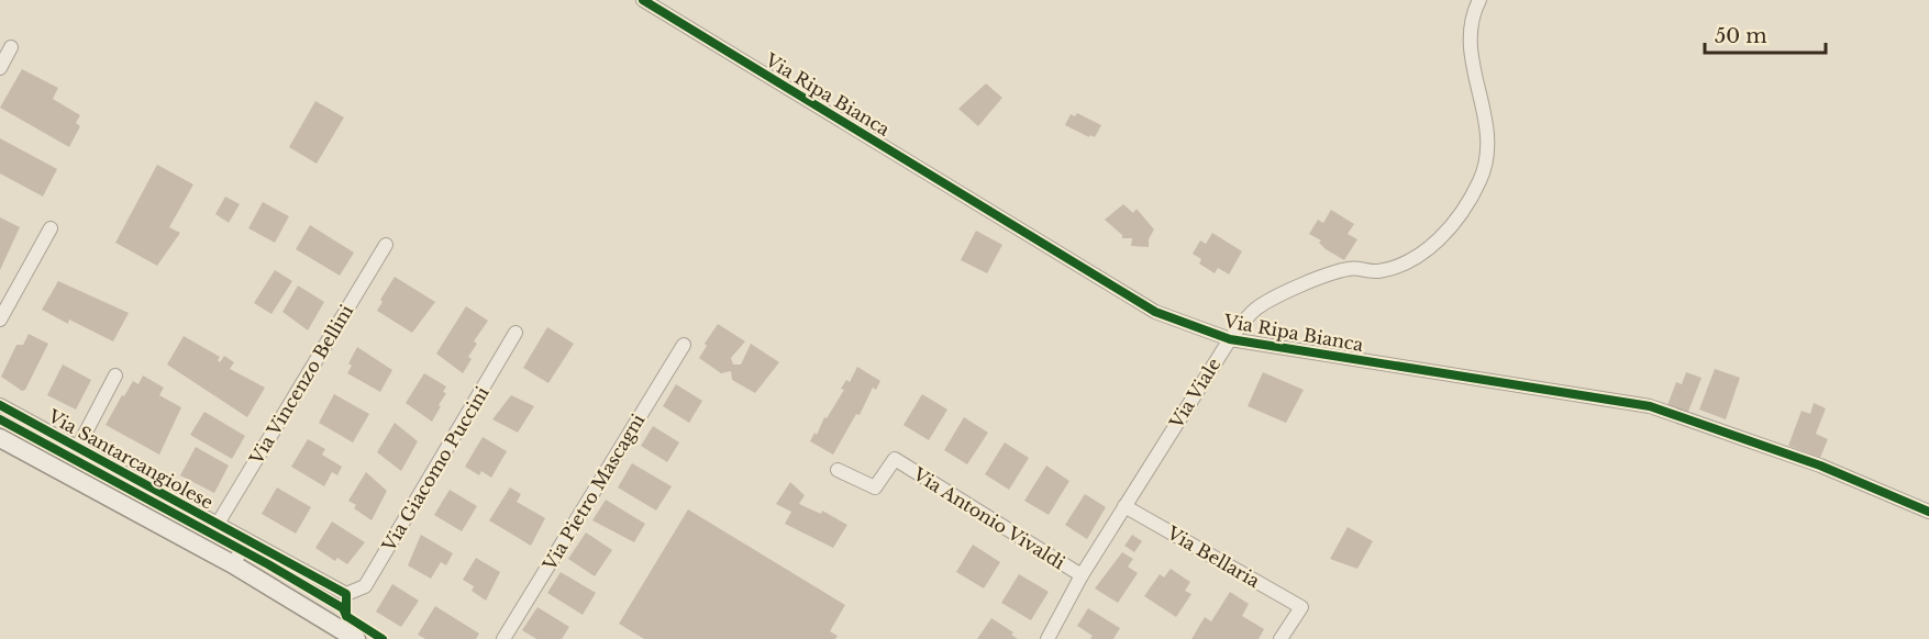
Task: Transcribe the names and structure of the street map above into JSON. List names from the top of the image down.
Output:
{
  "streets": {
    "street": [
      "Via Ripa Bianca",
      "Via Vincenzo Bellini",
      "Via Viale",
      "Via Santarcangiolese",
      "Via Giacomo Puccini",
      "Via Pietro Mascagni",
      "Via Antonio Vivaldi",
      "Via Bellaria"
    ]
  },
  "crossings": [
    ["Via Ripa Bianca", "Via Viale"],
    ["Via Vincenzo Bellini", "Via Santarcangiolese"],
    ["Via Viale", "Via Antonio Vivaldi"],
    ["Via Viale", "Via Bellaria"],
    ["Via Santarcangiolese", "Via Giacomo Puccini"]
  ],
  "scale_bar": "50 m"
}
